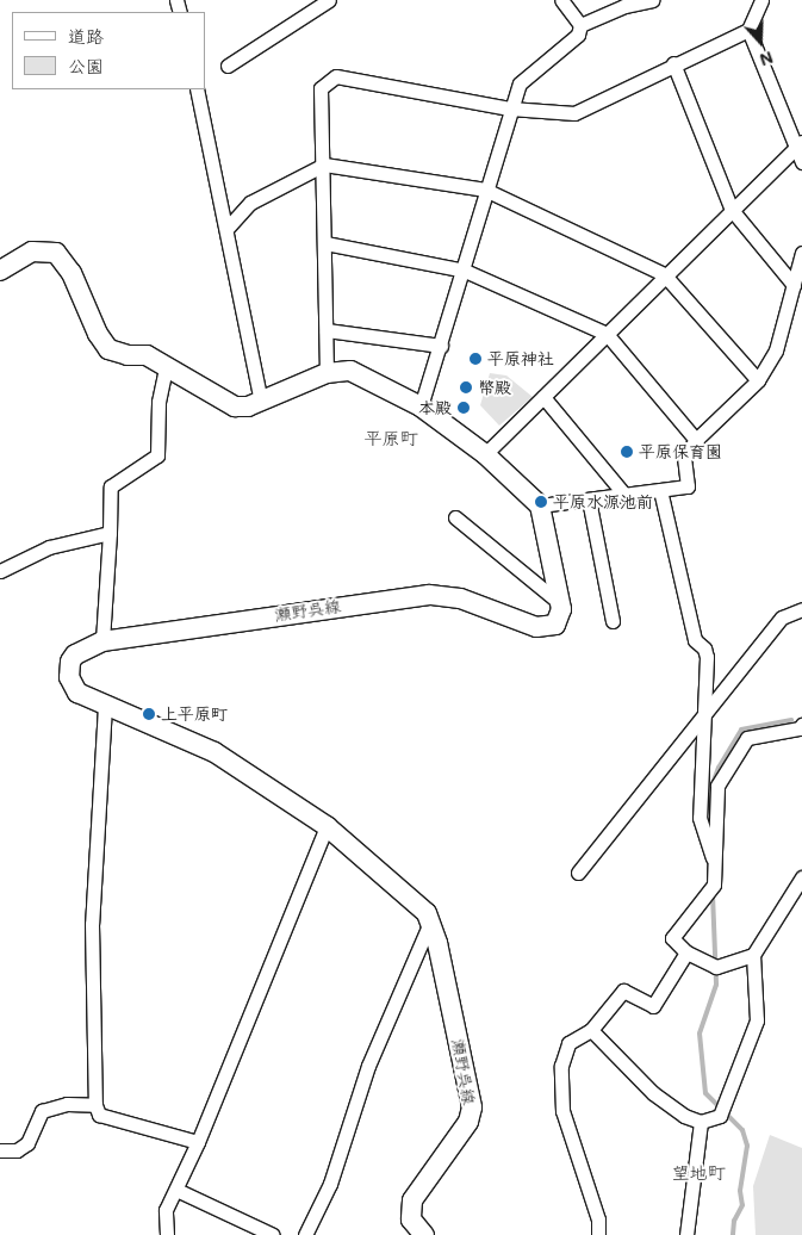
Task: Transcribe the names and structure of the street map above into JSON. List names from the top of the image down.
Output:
{
  "streets": {
    "main road": ["瀬野呉線"]
  },
  "districts": ["平原町", "望地町"],
  "places": [
    "平原神社",
    "幣殿",
    "本殿",
    "平原保育園",
    "平原水源池前",
    "上平原町"
  ],
  "legend": ["道路", "公園"],
  "north": "bottom"
}
